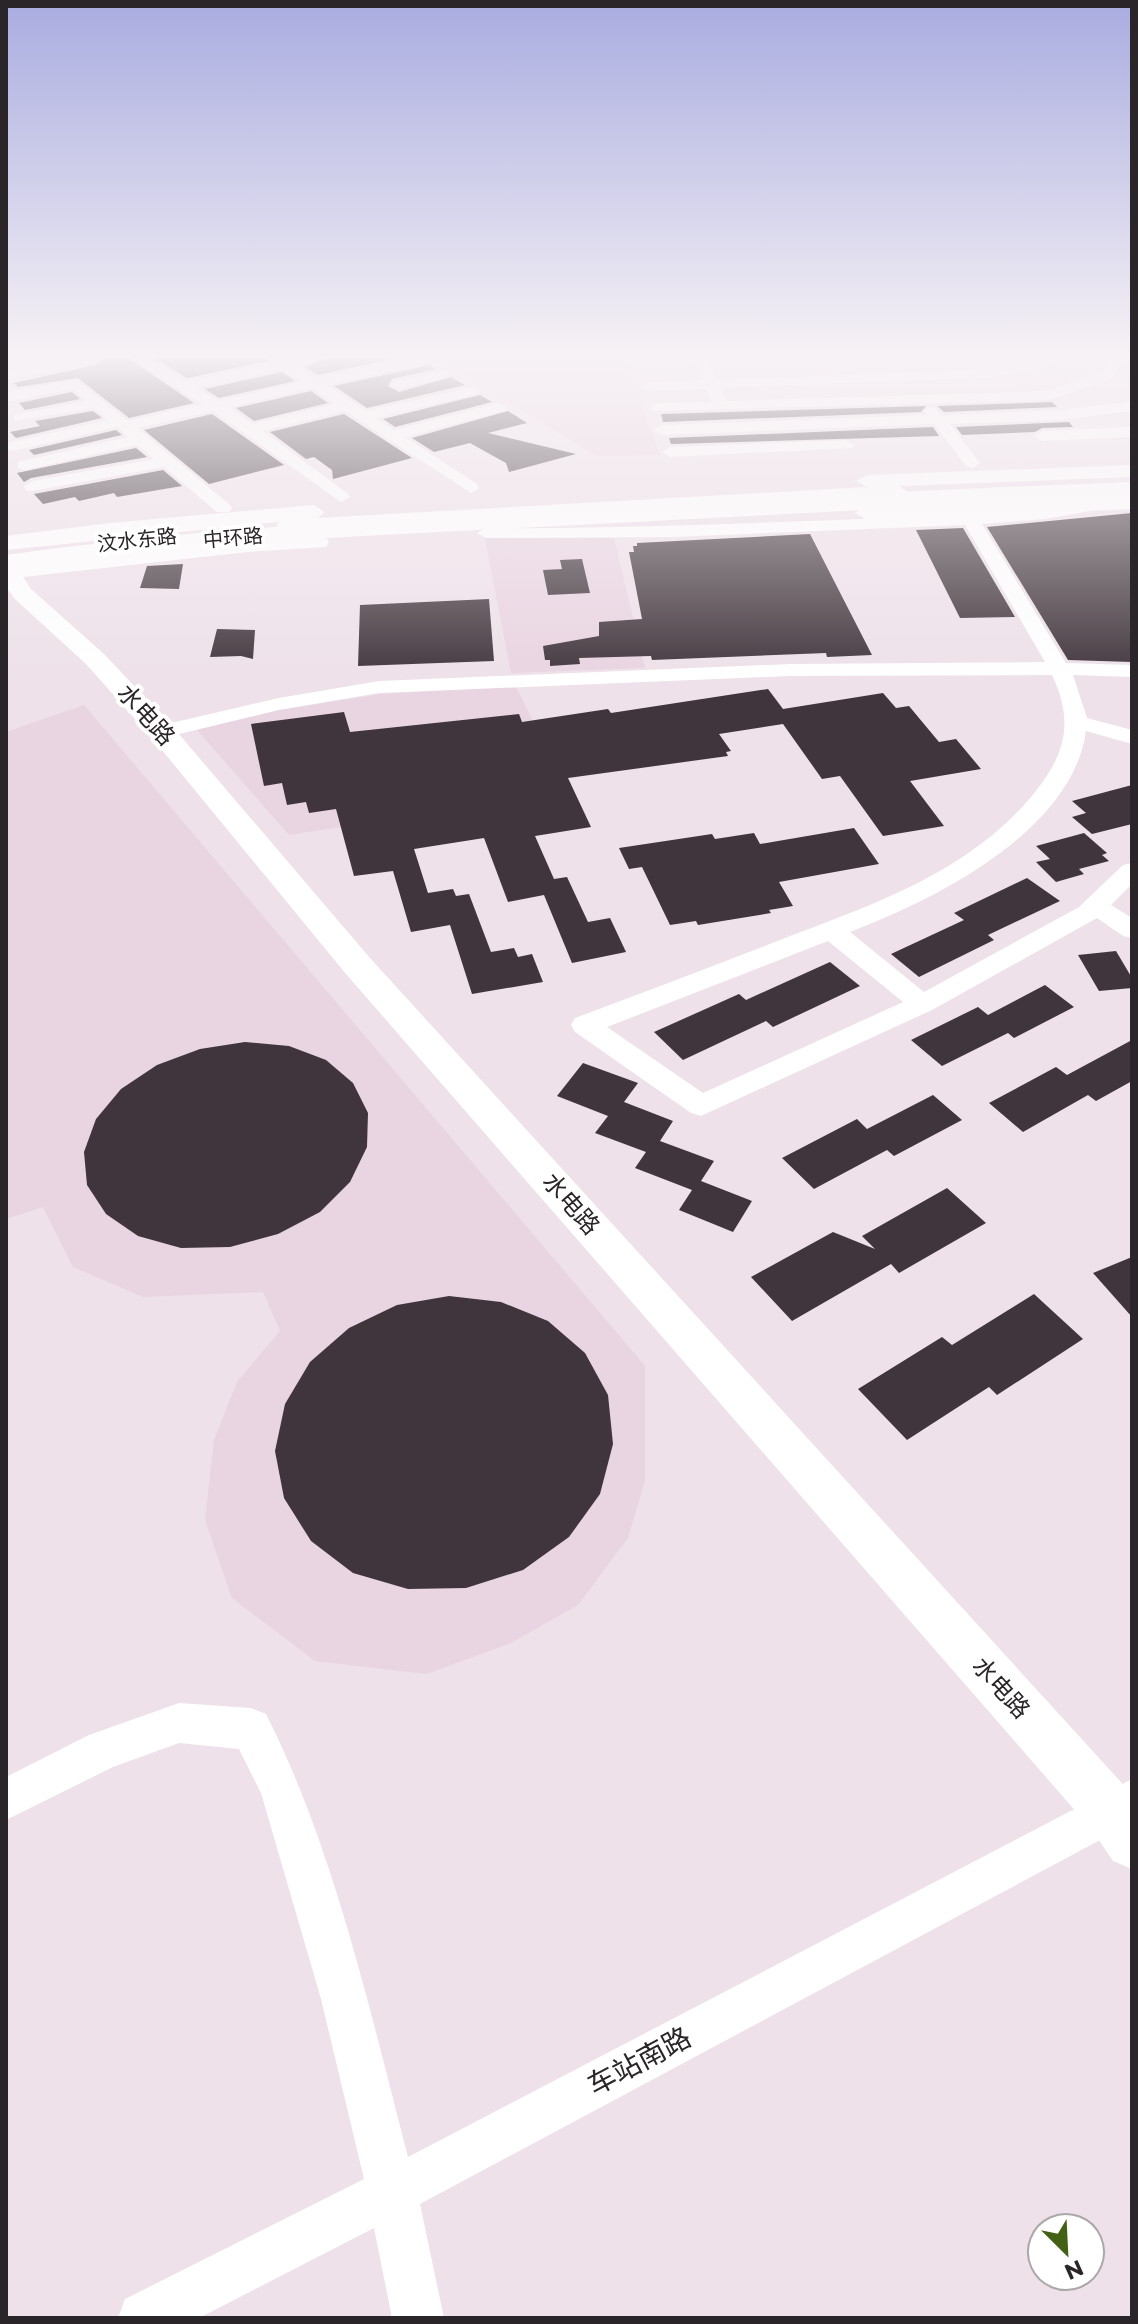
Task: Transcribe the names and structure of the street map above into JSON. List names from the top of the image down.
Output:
{
  "streets": {
    "highway": ["中环路"],
    "main road": ["汶水东路", "水电路"],
    "street": ["车站南路"]
  },
  "crossings": [
    ["中环路", "汶水东路"],
    ["汶水东路", "水电路"],
    ["水电路", "车站南路"]
  ],
  "north": "bottom right"
}
